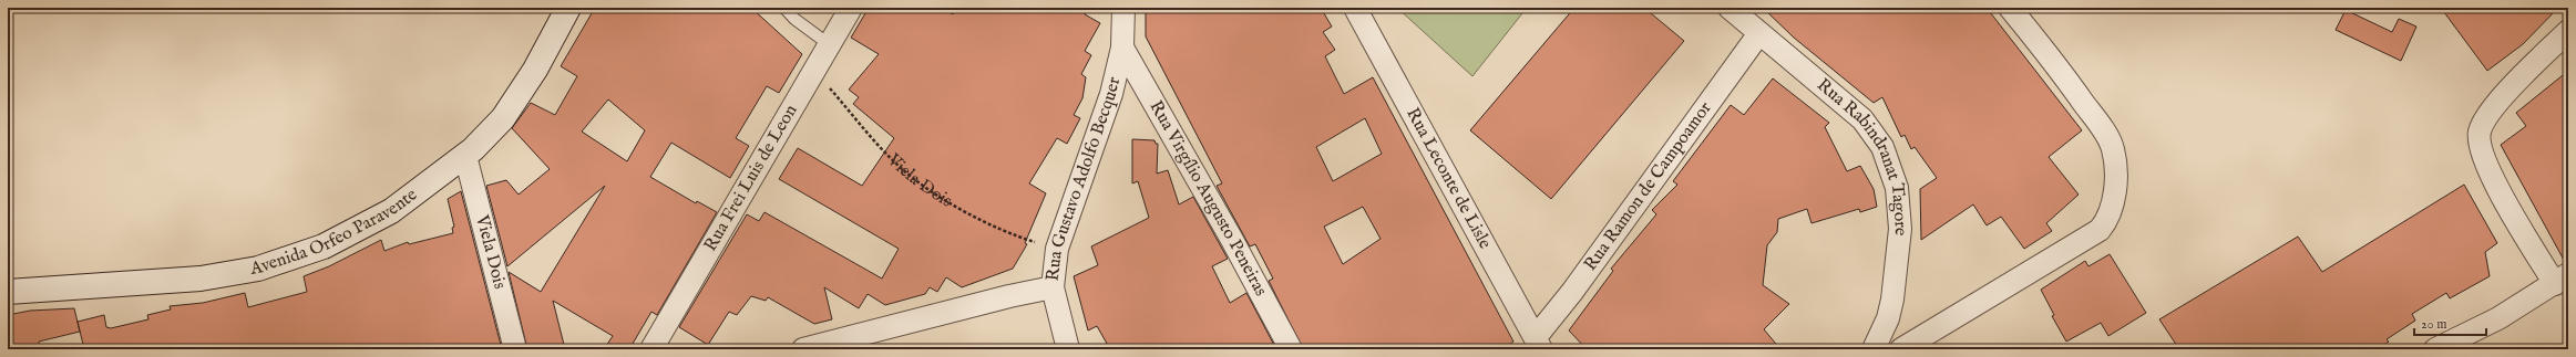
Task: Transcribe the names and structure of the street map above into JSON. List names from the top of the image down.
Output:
{
  "streets": {
    "main road": ["Avenida Orfeo Paravente"],
    "street": [
      "Rua Rabindranat Tagore",
      "Rua Frei Luis de Leon",
      "Rua Leconte de Lisle",
      "Viela Dois",
      "Rua Gustavo Adolfo Becquer",
      "Rua Ramon de Campoamor",
      "Rua Virgílio Augusto Peneiras"
    ]
  },
  "crossings": [
    ["Rua Rabindranat Tagore", "Rua Ramon de Campoamor"],
    ["Rua Frei Luis de Leon", "Viela Dois"],
    ["Rua Leconte de Lisle", "Rua Ramon de Campoamor"],
    ["Viela Dois", "Rua Gustavo Adolfo Becquer"],
    ["Viela Dois", "Avenida Orfeo Paravente"],
    ["Rua Gustavo Adolfo Becquer", "Rua Virgílio Augusto Peneiras"]
  ],
  "scale_bar": "20 m"
}
